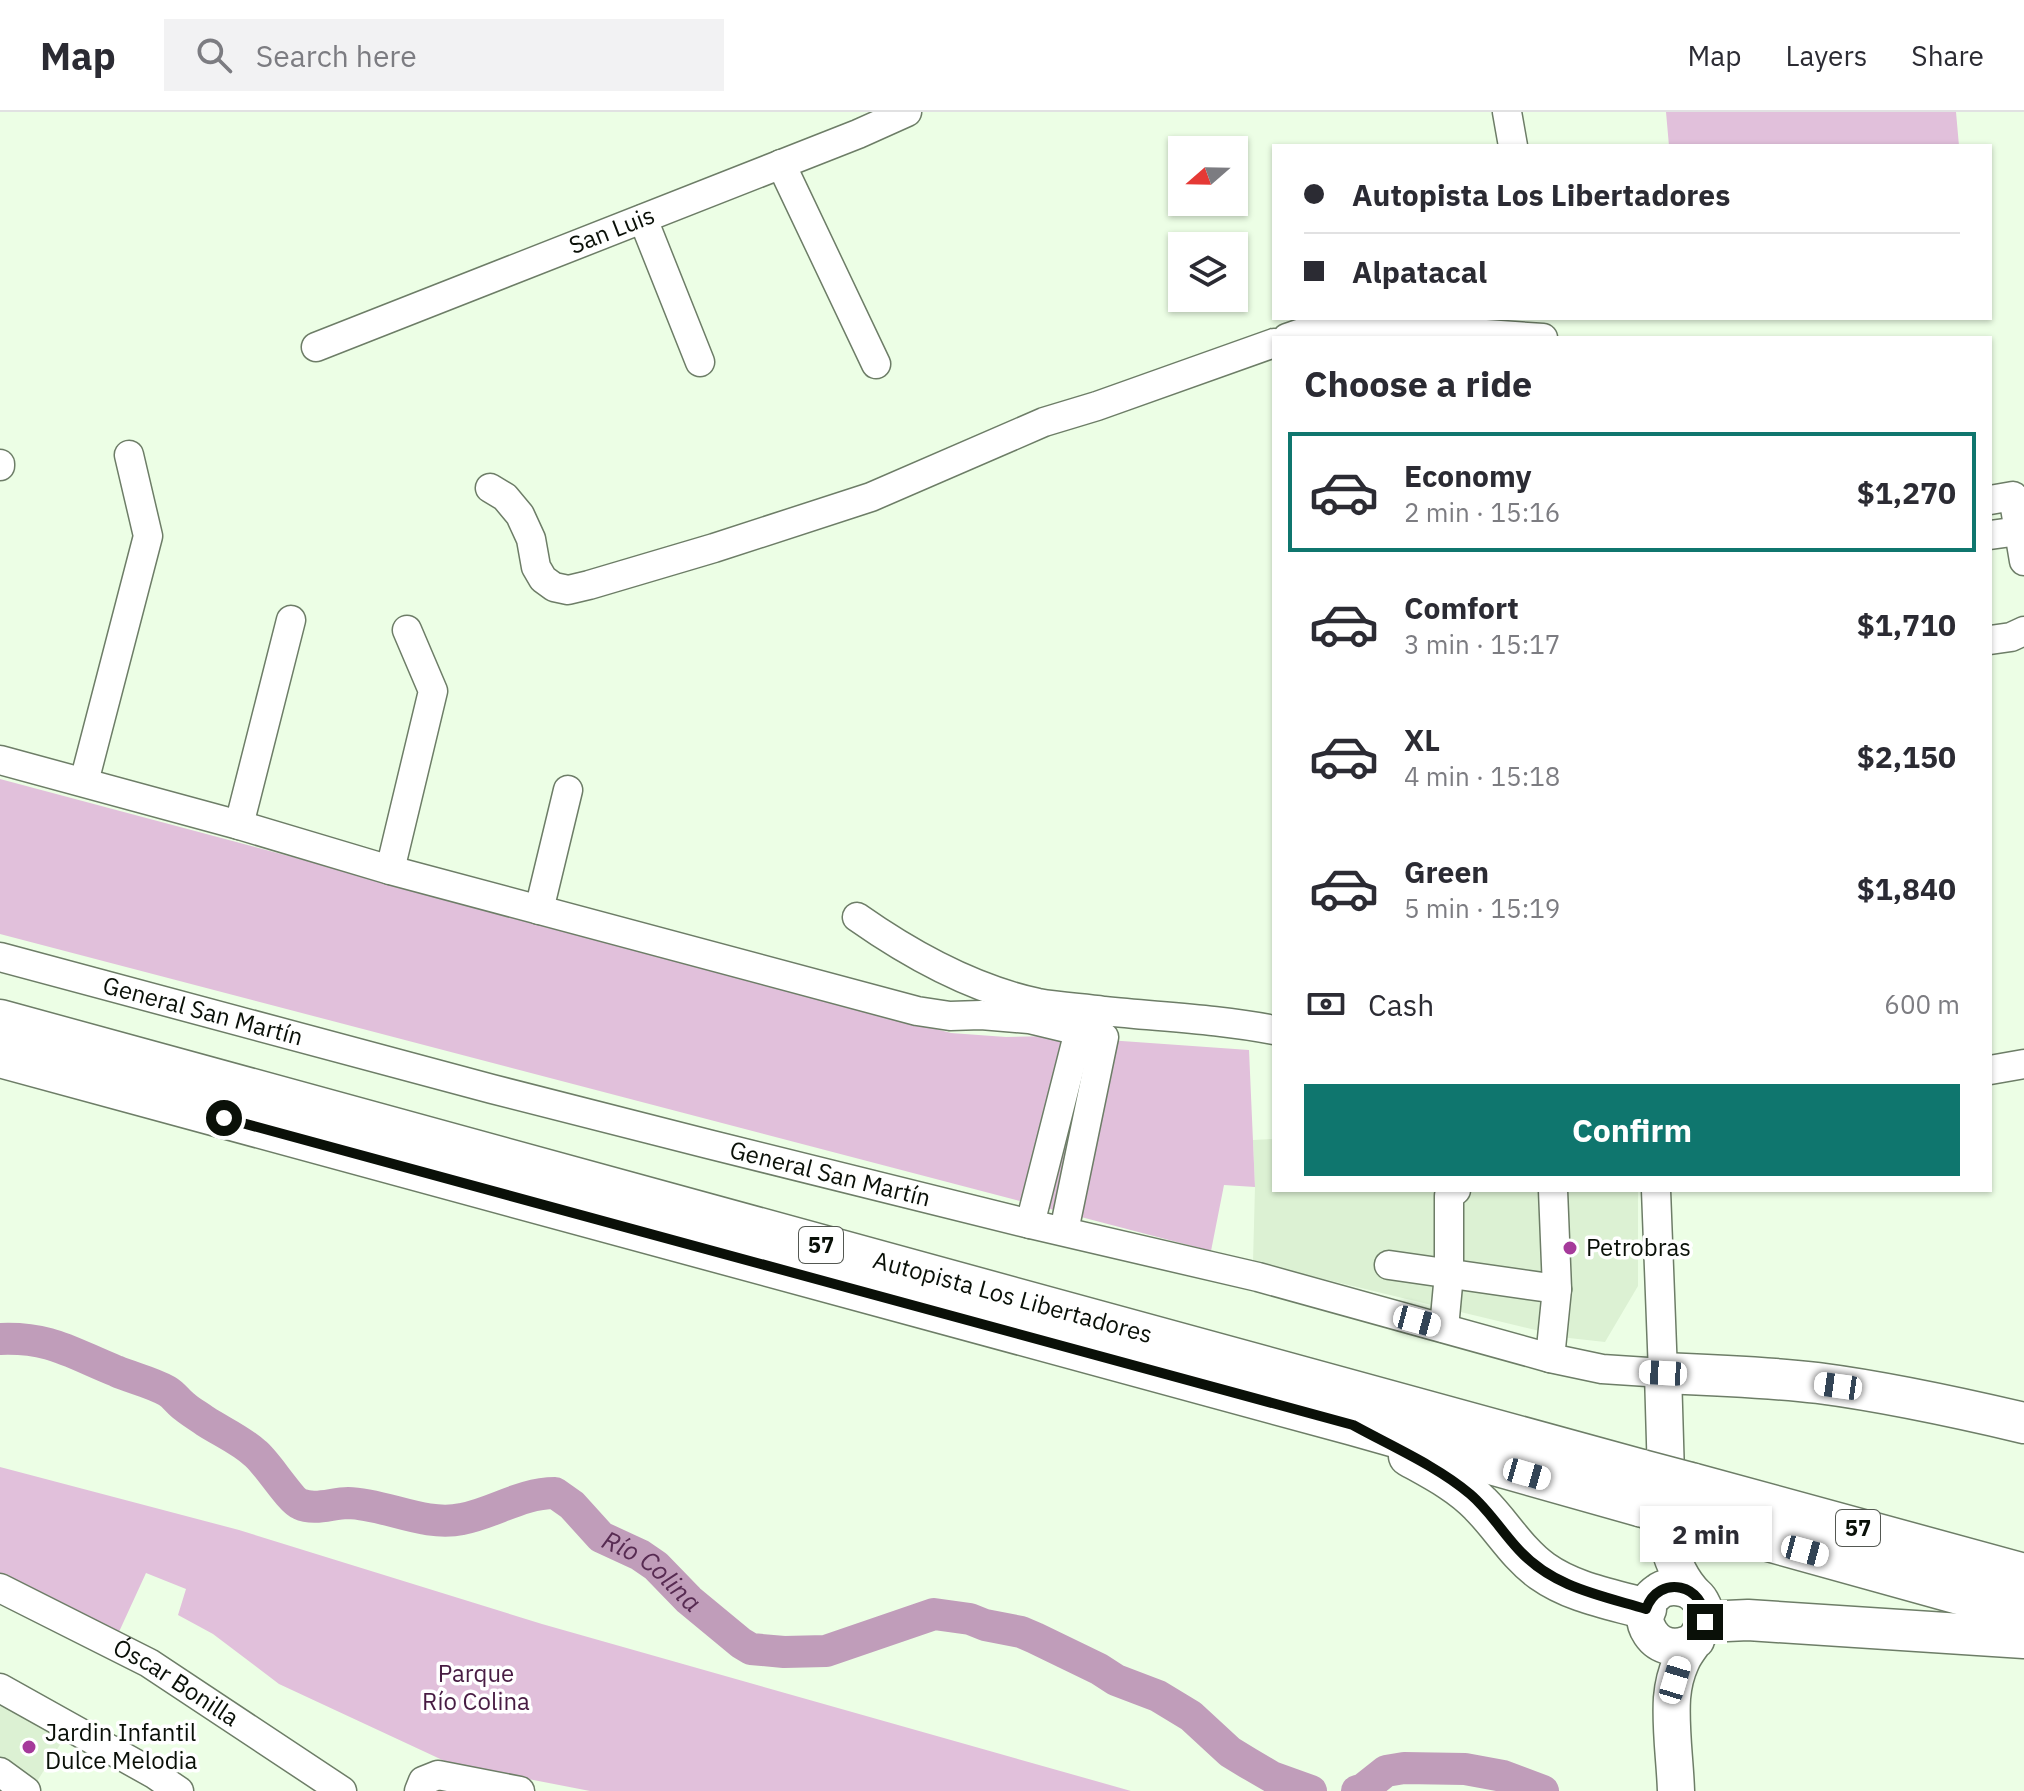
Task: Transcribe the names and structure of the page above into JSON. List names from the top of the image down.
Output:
{
  "streets": {
    "highway": ["57", "Autopista Los Libertadores"],
    "street": ["San Luis", "General San Martín", "Óscar Bonilla"]
  },
  "water": ["Río Colina"],
  "parks": ["Parque Río Colina"],
  "places": ["Petrobras", "Jardin Infantil Dulce Melodia"],
  "north": "left",
  "page": {
    "header": "Map",
    "search": "Search here",
    "nav": ["Map", "Layers", "Share"],
    "banner": ["Autopista Los Libertadores", "Alpatacal"],
    "heading": "Choose a ride",
    "list": [
      {
        "name": "Economy",
        "note": "2 min · 15:16",
        "value": "$1,270"
      },
      {
        "name": "Comfort",
        "note": "3 min · 15:17",
        "value": "$1,710"
      },
      {
        "name": "XL",
        "note": "4 min · 15:18",
        "value": "$2,150"
      },
      {
        "name": "Green",
        "note": "5 min · 15:19",
        "value": "$1,840"
      }
    ],
    "pay": ["Cash", "600 m"],
    "buttons": "Confirm",
    "bubble": "2 min"
  }
}
